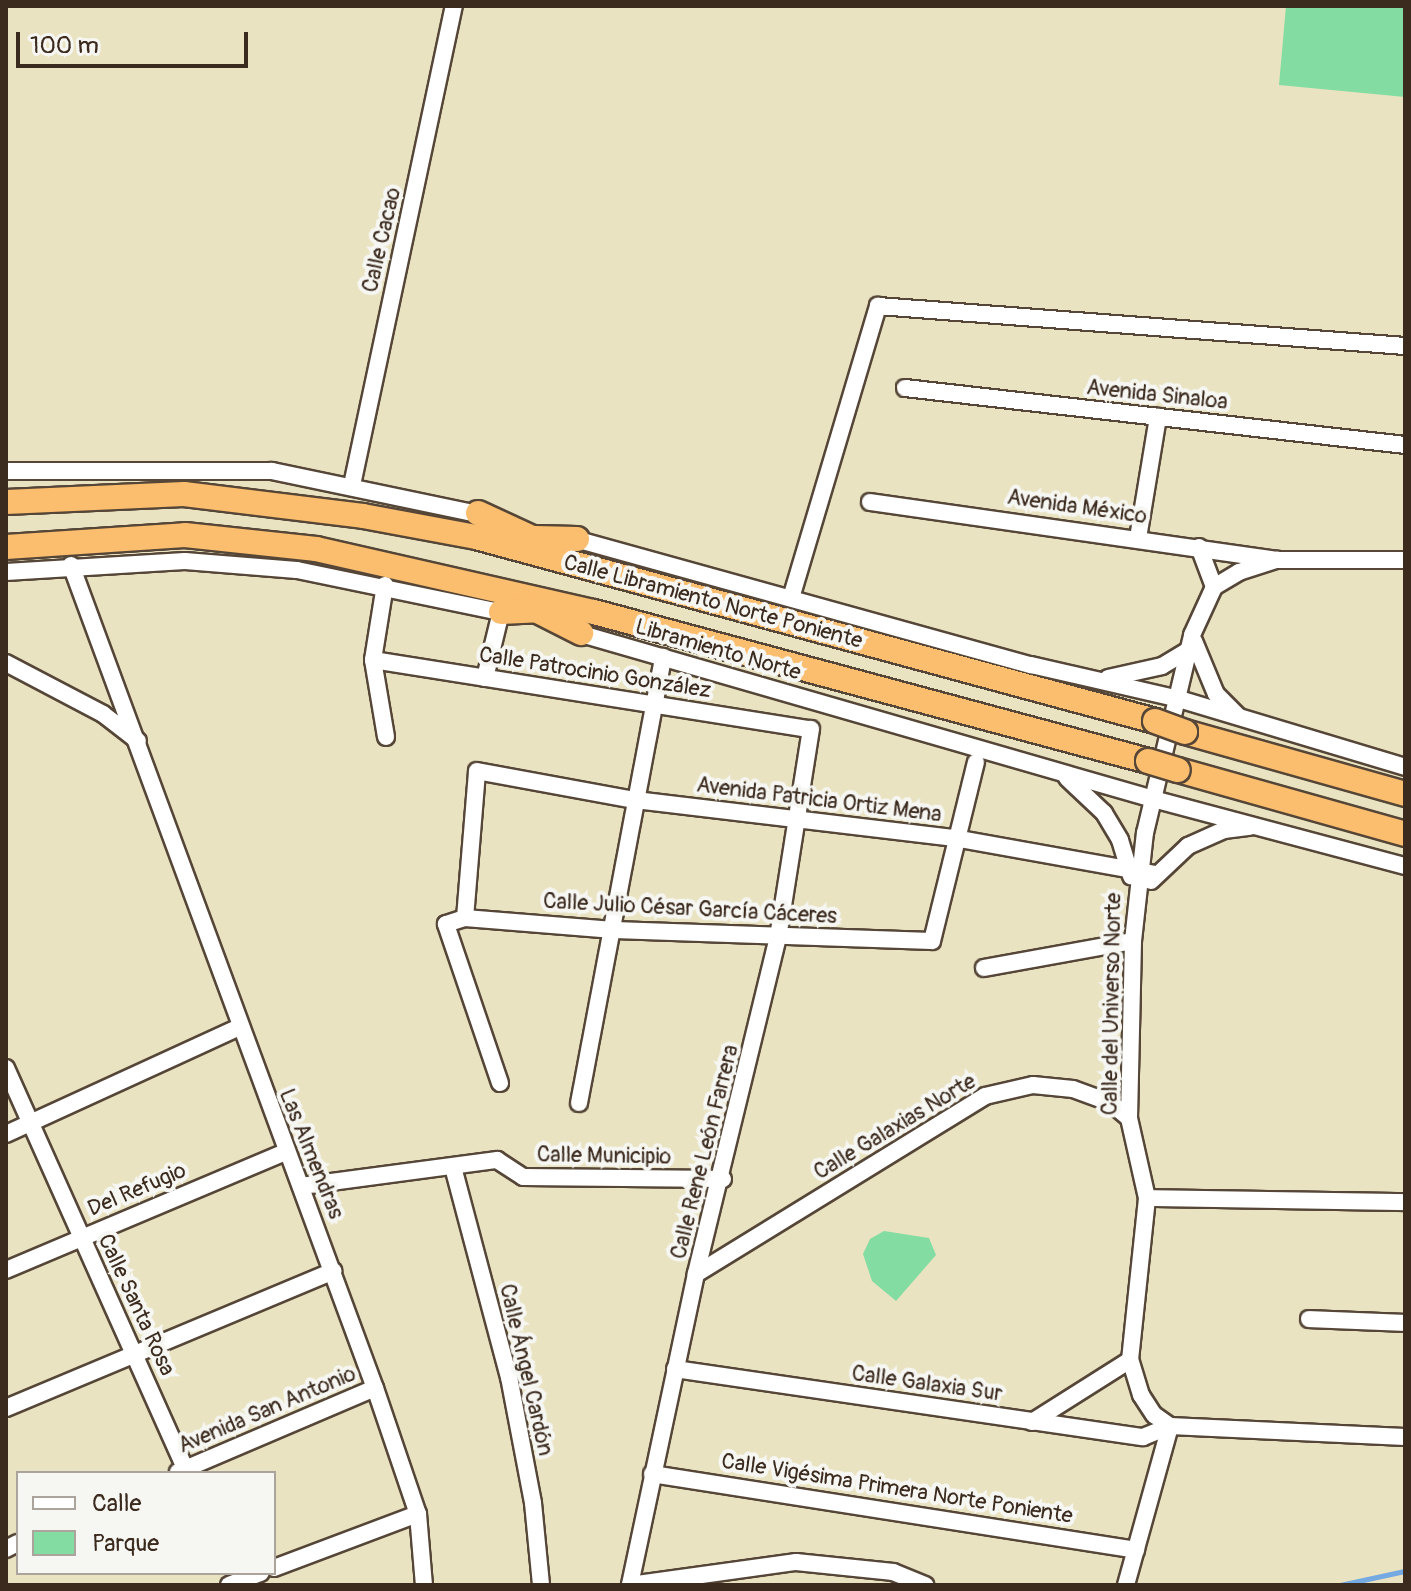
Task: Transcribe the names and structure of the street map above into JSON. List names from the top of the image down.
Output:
{
  "streets": {
    "highway": ["Calle Libramiento Norte Poniente"],
    "street": [
      "Calle Cacao",
      "Avenida Sinaloa",
      "Avenida México",
      "Libramiento Norte",
      "Calle Patrocinio González",
      "Avenida Patricia Ortiz Mena",
      "Calle Julio César García Cáceres",
      "Calle del Universo Norte",
      "Calle Galaxias Norte",
      "Calle Rene León Farrera",
      "Las Almendras",
      "Calle Municipio",
      "Del Refugio",
      "Calle Santa Rosa",
      "Calle Ángel Cardón",
      "Calle Galaxia Sur",
      "Avenida San Antonio",
      "Calle Vigésima Primera Norte Poniente"
    ]
  },
  "crossings": [
    ["Libramiento Norte", "Calle del Universo Norte"],
    ["Libramiento Norte", "Las Almendras"],
    ["Calle Patrocinio González", "Calle Rene León Farrera"],
    ["Avenida Patricia Ortiz Mena", "Calle Julio César García Cáceres"],
    ["Avenida Patricia Ortiz Mena", "Calle del Universo Norte"],
    ["Avenida Patricia Ortiz Mena", "Calle Rene León Farrera"],
    ["Calle Julio César García Cáceres", "Calle Rene León Farrera"],
    ["Calle del Universo Norte", "Calle Galaxias Norte"],
    ["Calle Galaxias Norte", "Calle Rene León Farrera"],
    ["Calle Rene León Farrera", "Calle Municipio"],
    ["Calle Rene León Farrera", "Calle Galaxia Sur"],
    ["Calle Rene León Farrera", "Calle Vigésima Primera Norte Poniente"],
    ["Las Almendras", "Calle Municipio"],
    ["Las Almendras", "Del Refugio"],
    ["Las Almendras", "Avenida San Antonio"],
    ["Calle Municipio", "Calle Ángel Cardón"],
    ["Del Refugio", "Calle Santa Rosa"]
  ],
  "legend": ["Calle", "Parque"],
  "scale_bar": "100 m"
}
